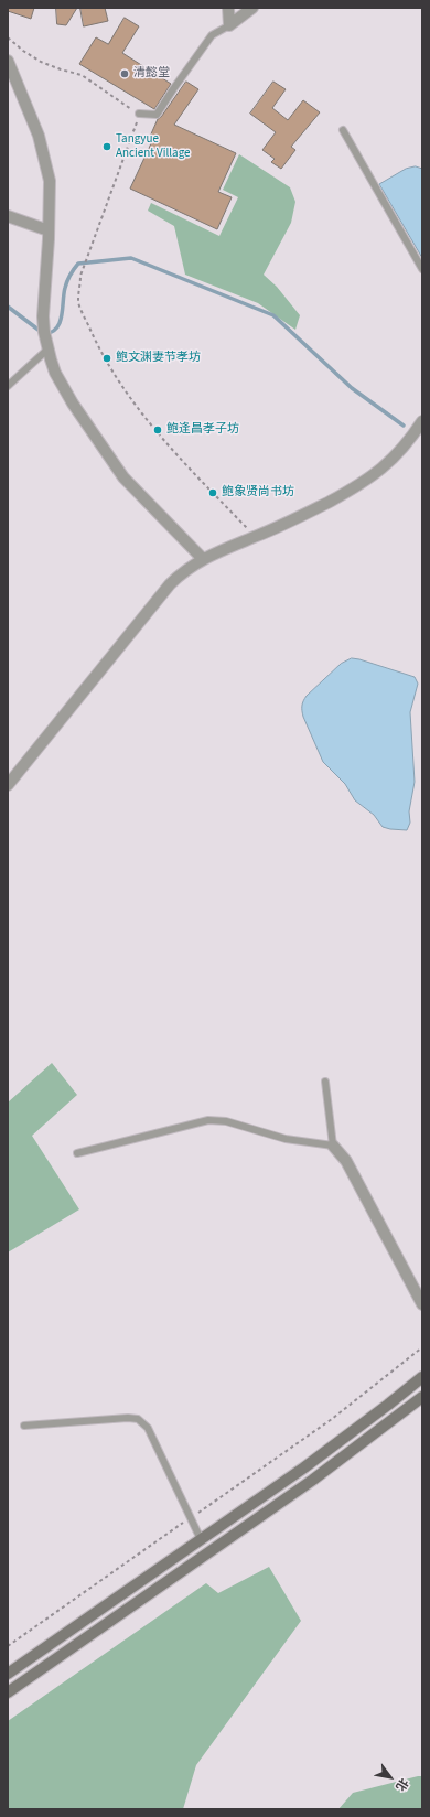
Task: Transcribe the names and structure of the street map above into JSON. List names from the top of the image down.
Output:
{
  "places": [
    "清懿堂",
    "Tangyue Ancient Village",
    "鲍文渊妻节孝坊",
    "鲍逢昌孝子坊",
    "鲍象贤尚书坊"
  ],
  "north": "bottom right"
}
